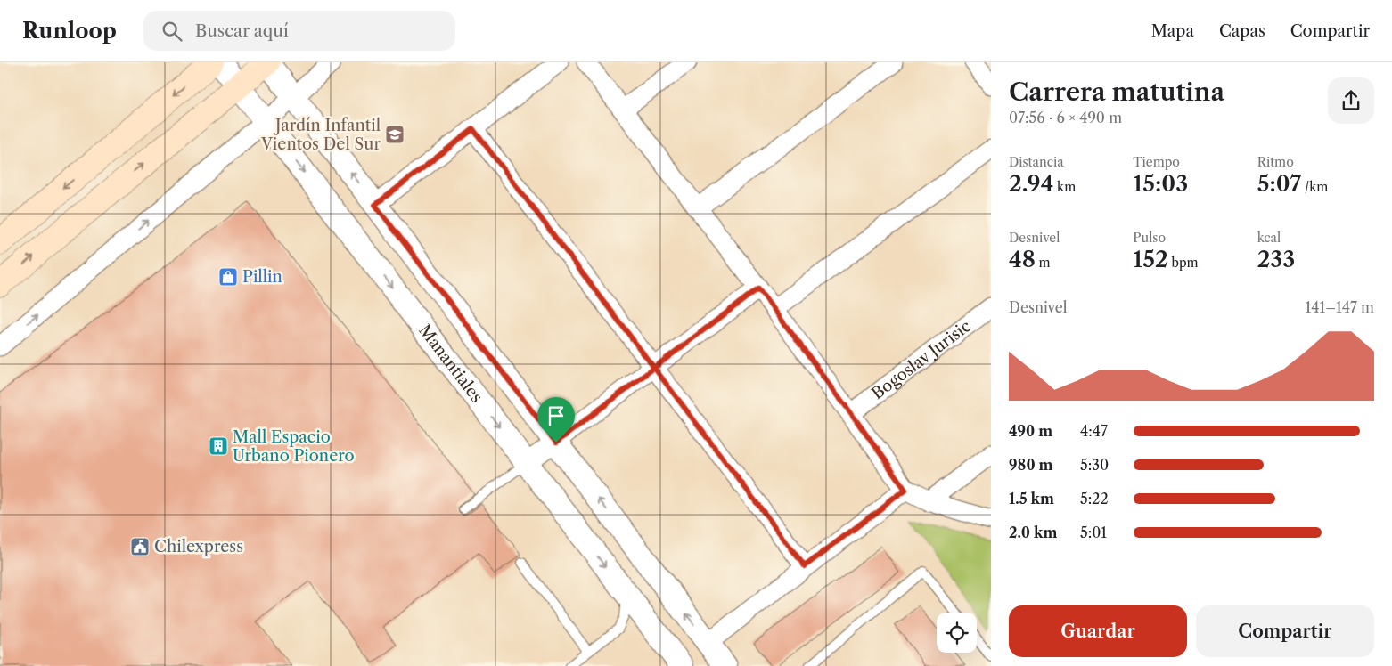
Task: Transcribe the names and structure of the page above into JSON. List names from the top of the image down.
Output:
{
  "streets": {
    "street": ["Bogoslav Jurisic", "Manantiales"]
  },
  "places": {
    "school or university": ["Jardín Infantil Vientos Del Sur"],
    "shop": ["Pillin"],
    "building": ["Mall Espacio Urbano Pionero"],
    "public building": ["Chilexpress"]
  },
  "page": {
    "header": "Runloop",
    "search": "Buscar aquí",
    "nav": ["Mapa", "Capas", "Compartir"],
    "heading": ["Carrera matutina", "07:56 · 6 × 490 m"],
    "stats": [
      ["Distancia", "2.94 km"],
      ["Tiempo", "15:03"],
      ["Ritmo", "5:07 /km"],
      ["Desnivel", "48 m"],
      ["Pulso", "152 bpm"],
      ["kcal", "233"]
    ],
    "chart": ["Desnivel", "141–147 m"],
    "list": [
      {
        "name": "490 m",
        "note": "4:47"
      },
      {
        "name": "980 m",
        "note": "5:30"
      },
      {
        "name": "1.5 km",
        "note": "5:22"
      },
      {
        "name": "2.0 km",
        "note": "5:01"
      }
    ],
    "buttons": ["Guardar", "Compartir"]
  }
}
